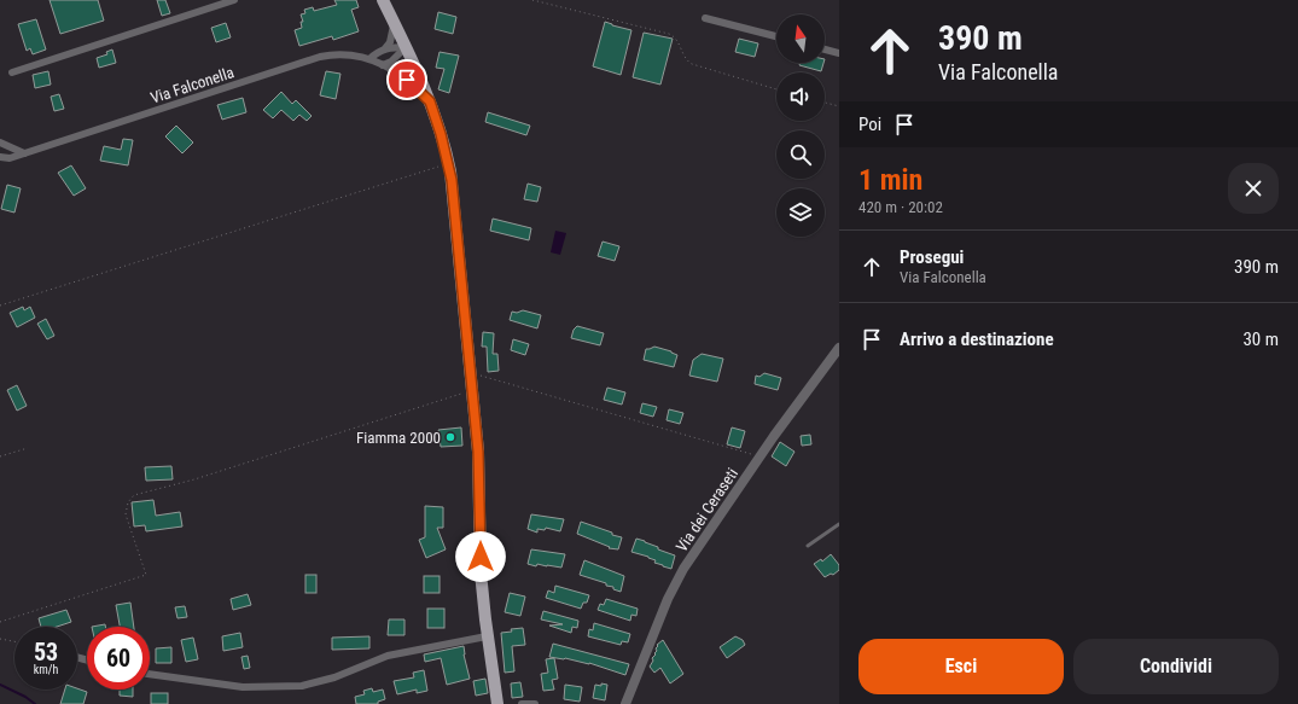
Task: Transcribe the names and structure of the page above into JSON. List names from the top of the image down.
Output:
{
  "streets": {
    "street": ["Via Falconella", "Via dei Ceraseti"]
  },
  "places": ["Fiamma 2000"],
  "north": "top",
  "page": {
    "turn": ["390 m", "Via Falconella"],
    "then": "Poi",
    "heading": ["1 min", "420 m · 20:02"],
    "list": [
      {
        "name": "Prosegui",
        "note": "Via Falconella",
        "value": "390 m"
      },
      {
        "name": "Arrivo a destinazione",
        "value": "30 m"
      }
    ],
    "speed": "53 km/h",
    "limit": "60",
    "buttons": ["Esci", "Condividi"]
  }
}
